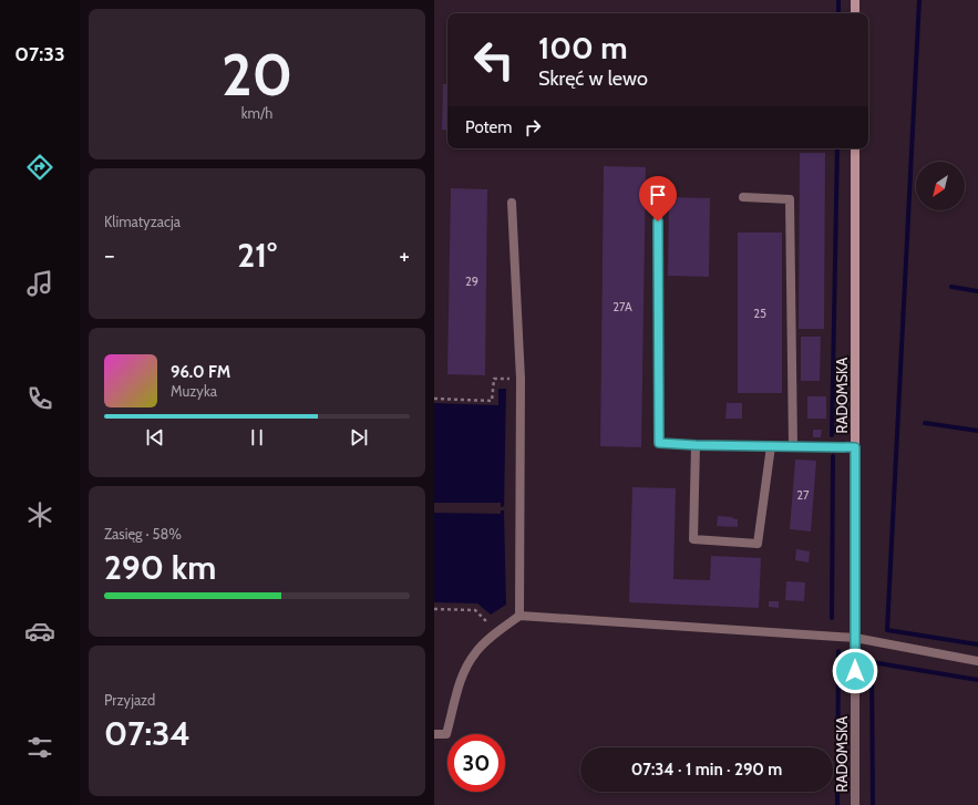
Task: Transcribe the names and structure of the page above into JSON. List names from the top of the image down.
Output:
{
  "streets": {
    "street": ["RADOMSKA"]
  },
  "house_numbers": [
    "29",
    "27A",
    "25",
    "27"
  ],
  "north": "bottom left",
  "page": {
    "tabs": "07:33",
    "tile": [
      ["20", "km/h"],
      "Klimatyzacja",
      ["Zasięg · 58%", "290 km"],
      ["Przyjazd", "07:34"]
    ],
    "turn": ["100 m", "Skręć w lewo"],
    "then": "Potem",
    "heat": ["−", "21°", "+"],
    "song": ["96.0 FM", "Muzyka"],
    "limit": "30",
    "trip": "07:34 · 1 min · 290 m"
  }
}
